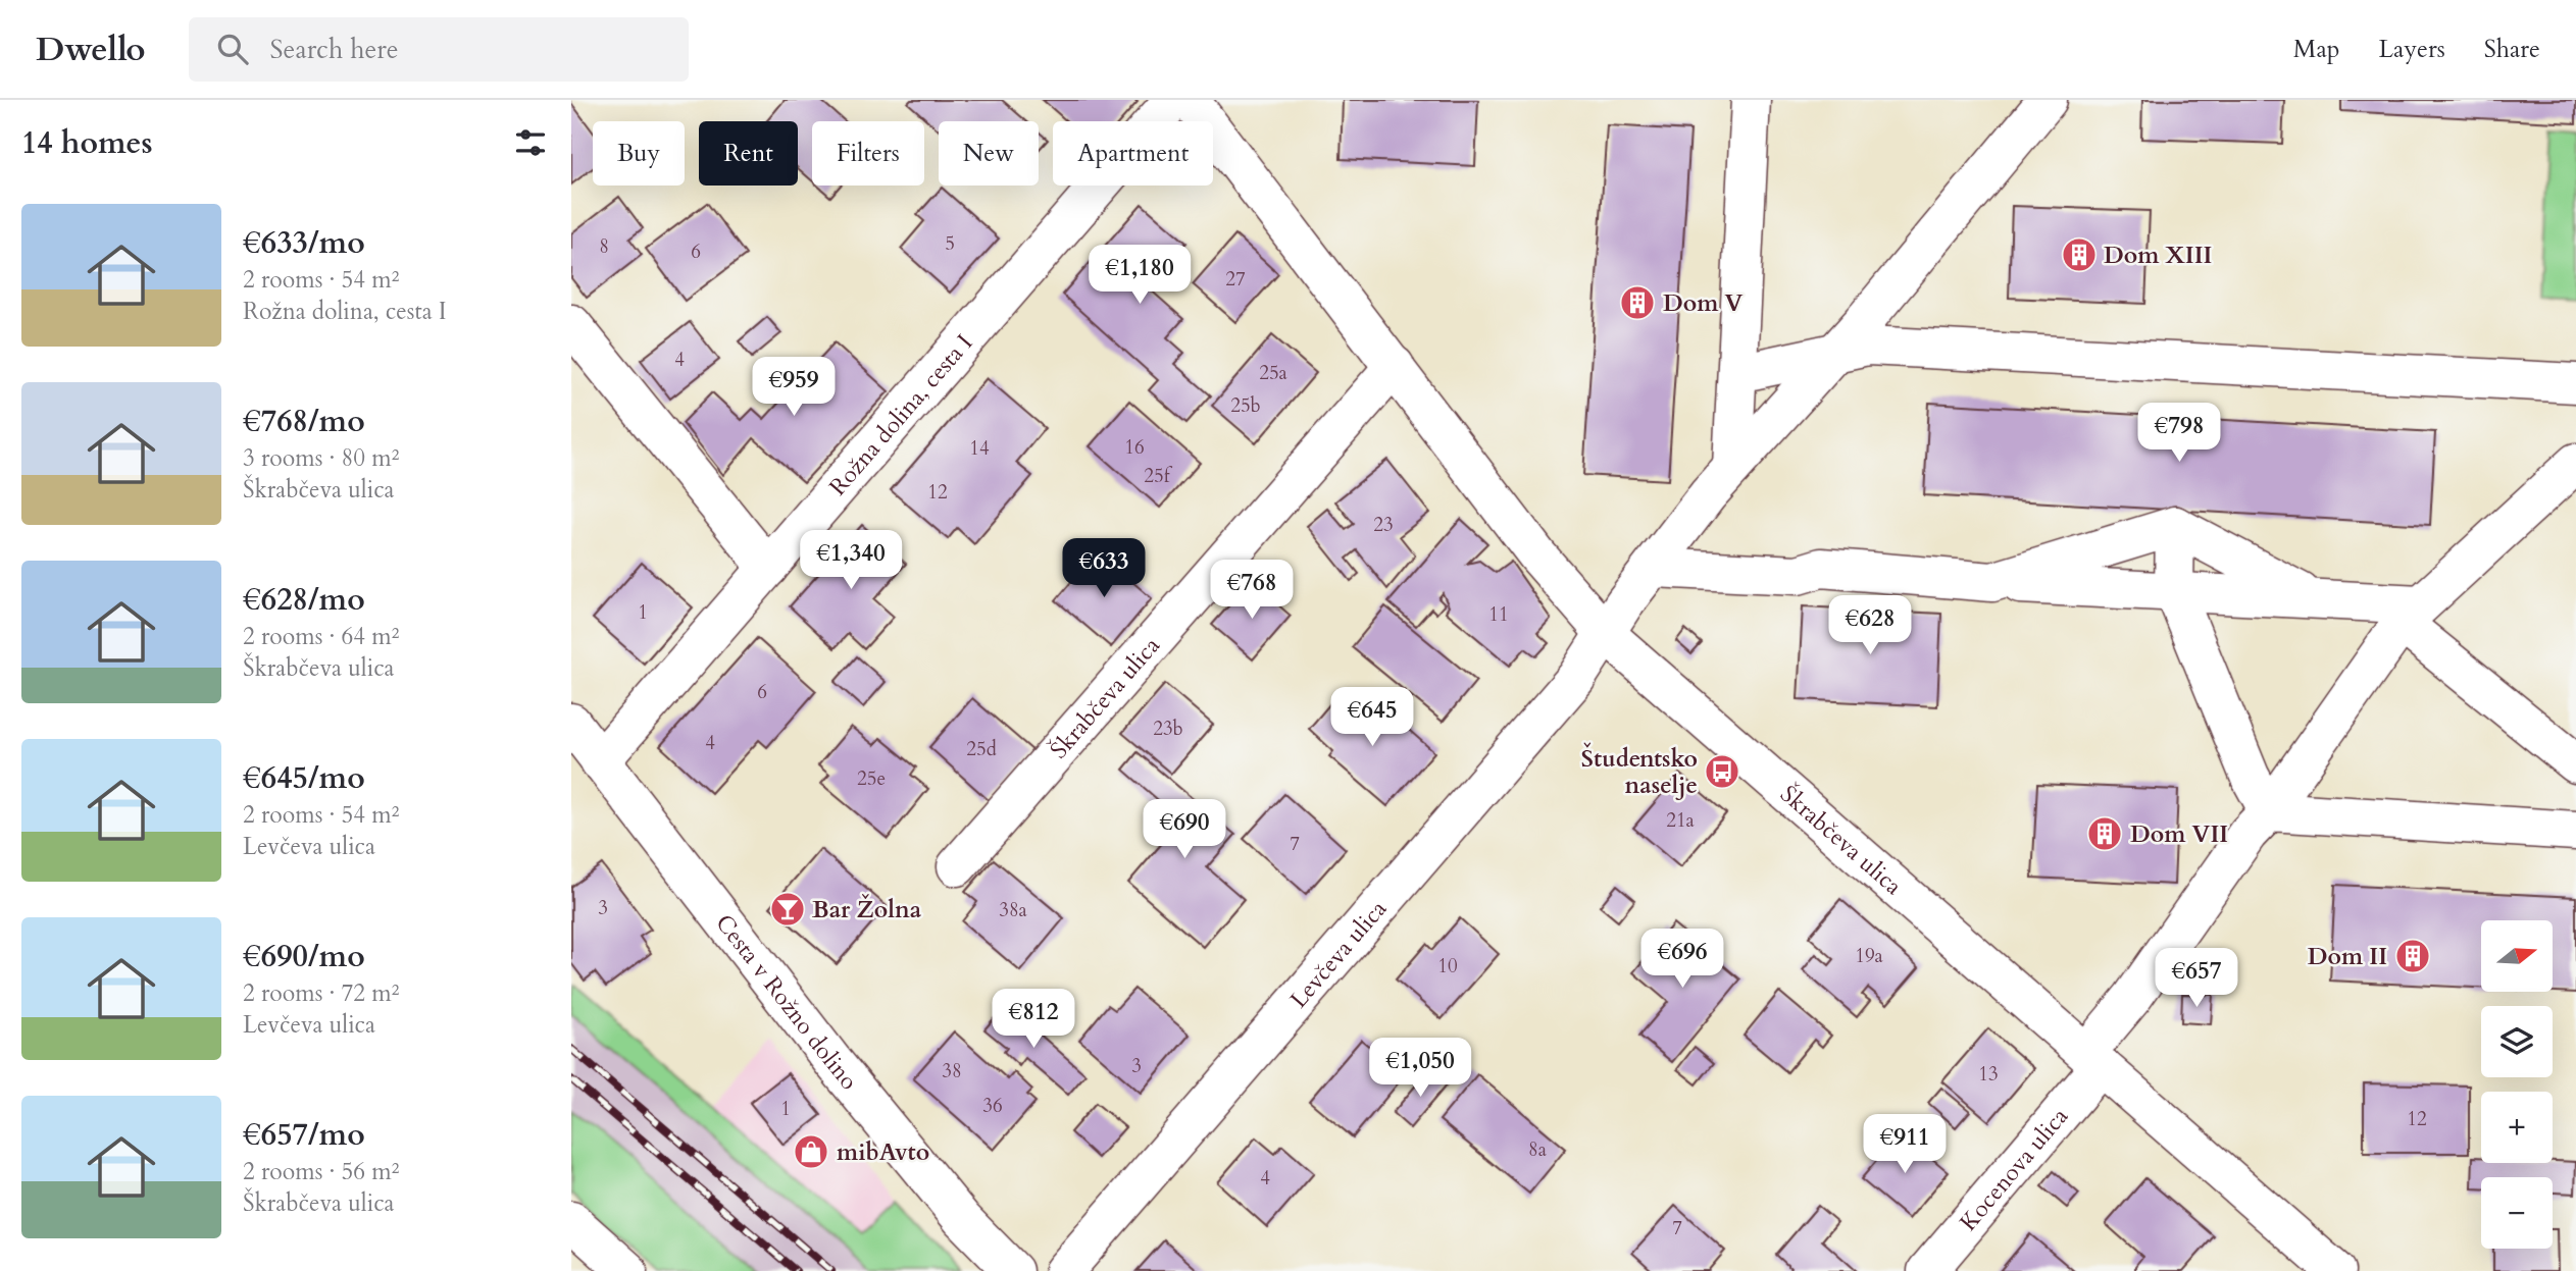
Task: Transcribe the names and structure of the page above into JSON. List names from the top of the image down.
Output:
{
  "streets": {
    "street": [
      "Rožna dolina, cesta I",
      "Škrabčeva ulica",
      "Levčeva ulica",
      "Cesta v Rožno dolino",
      "Kocenova ulica"
    ]
  },
  "crossings": [
    ["Rožna dolina, cesta I", "Cesta v Rožno dolino"],
    ["Škrabčeva ulica", "Levčeva ulica"],
    ["Škrabčeva ulica", "Kocenova ulica"]
  ],
  "places": {
    "building": [
      "Dom XIII",
      "Dom V",
      "Dom VII",
      "Dom II"
    ],
    "bus stop": ["Študentsko naselje"],
    "bar": ["Bar Žolna"],
    "shop": ["mibAvto"]
  },
  "house_numbers": [
    "5",
    "8",
    "6",
    "27",
    "4",
    "25a",
    "25b",
    "16",
    "14",
    "25f",
    "12",
    "23",
    "1",
    "11",
    "6",
    "23b",
    "4",
    "25d",
    "25e",
    "21a",
    "7",
    "3",
    "38a",
    "19a",
    "10",
    "3",
    "38",
    "13",
    "36",
    "1",
    "12",
    "8a",
    "4",
    "7"
  ],
  "north": "right",
  "page": {
    "header": "Dwello",
    "search": "Search here",
    "nav": ["Map", "Layers", "Share"],
    "heading": "14 homes",
    "chip": [
      "Buy",
      "Rent",
      "Filters",
      "New",
      "Apartment"
    ],
    "list": [
      {
        "name": "€633/mo",
        "note": "2 rooms · 54 m² · Rožna dolina, cesta I"
      },
      {
        "name": "€768/mo",
        "note": "3 rooms · 80 m² · Škrabčeva ulica"
      },
      {
        "name": "€628/mo",
        "note": "2 rooms · 64 m² · Škrabčeva ulica"
      },
      {
        "name": "€645/mo",
        "note": "2 rooms · 54 m² · Levčeva ulica"
      },
      {
        "name": "€690/mo",
        "note": "2 rooms · 72 m² · Levčeva ulica"
      },
      {
        "name": "€657/mo",
        "note": "2 rooms · 56 m² · Škrabčeva ulica"
      }
    ],
    "price": [
      "€1,180",
      "€959",
      "€798",
      "€1,340",
      "€633",
      "€768",
      "€628",
      "€645",
      "€690",
      "€696",
      "€657",
      "€812",
      "€1,050",
      "€911"
    ],
    "map_buttons": ["+", "−"]
  }
}
